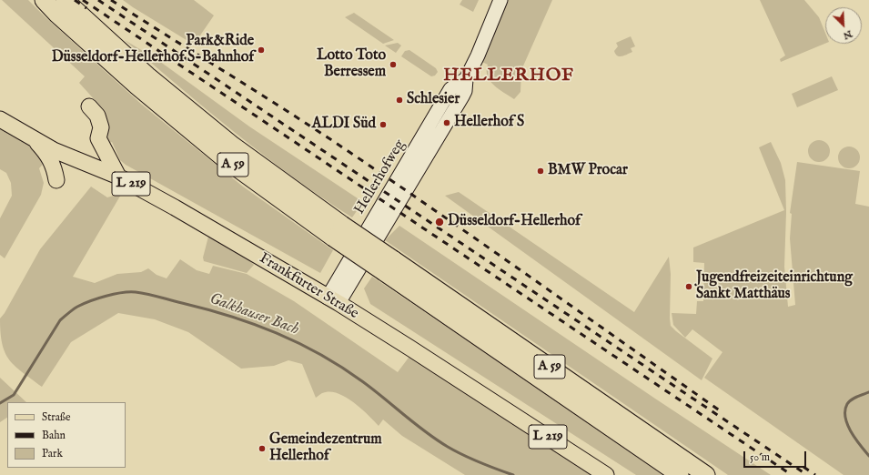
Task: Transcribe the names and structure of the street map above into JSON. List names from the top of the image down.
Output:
{
  "streets": {
    "highway": ["A 59"],
    "main road": ["L 219", "Frankfurter Straße"],
    "street": ["Hellerhofweg"]
  },
  "crossings": [
    ["Hellerhofweg", "Frankfurter Straße"]
  ],
  "districts": ["HELLERHOF"],
  "water": ["Galkhauser Bach"],
  "places": [
    "Park&Ride Düsseldorf-Hellerhof S-Bahnhof",
    "Lotto Toto Berressem",
    "Schlesier",
    "Hellerhof S",
    "ALDI Süd",
    "BMW Procar",
    "Düsseldorf-Hellerhof",
    "Jugendfreizeiteinrichtung Sankt Matthäus",
    "Gemeindezentrum Hellerhof"
  ],
  "legend": ["Straße", "Bahn", "Park"],
  "scale_bar": "50 m",
  "north": "bottom right"
}
